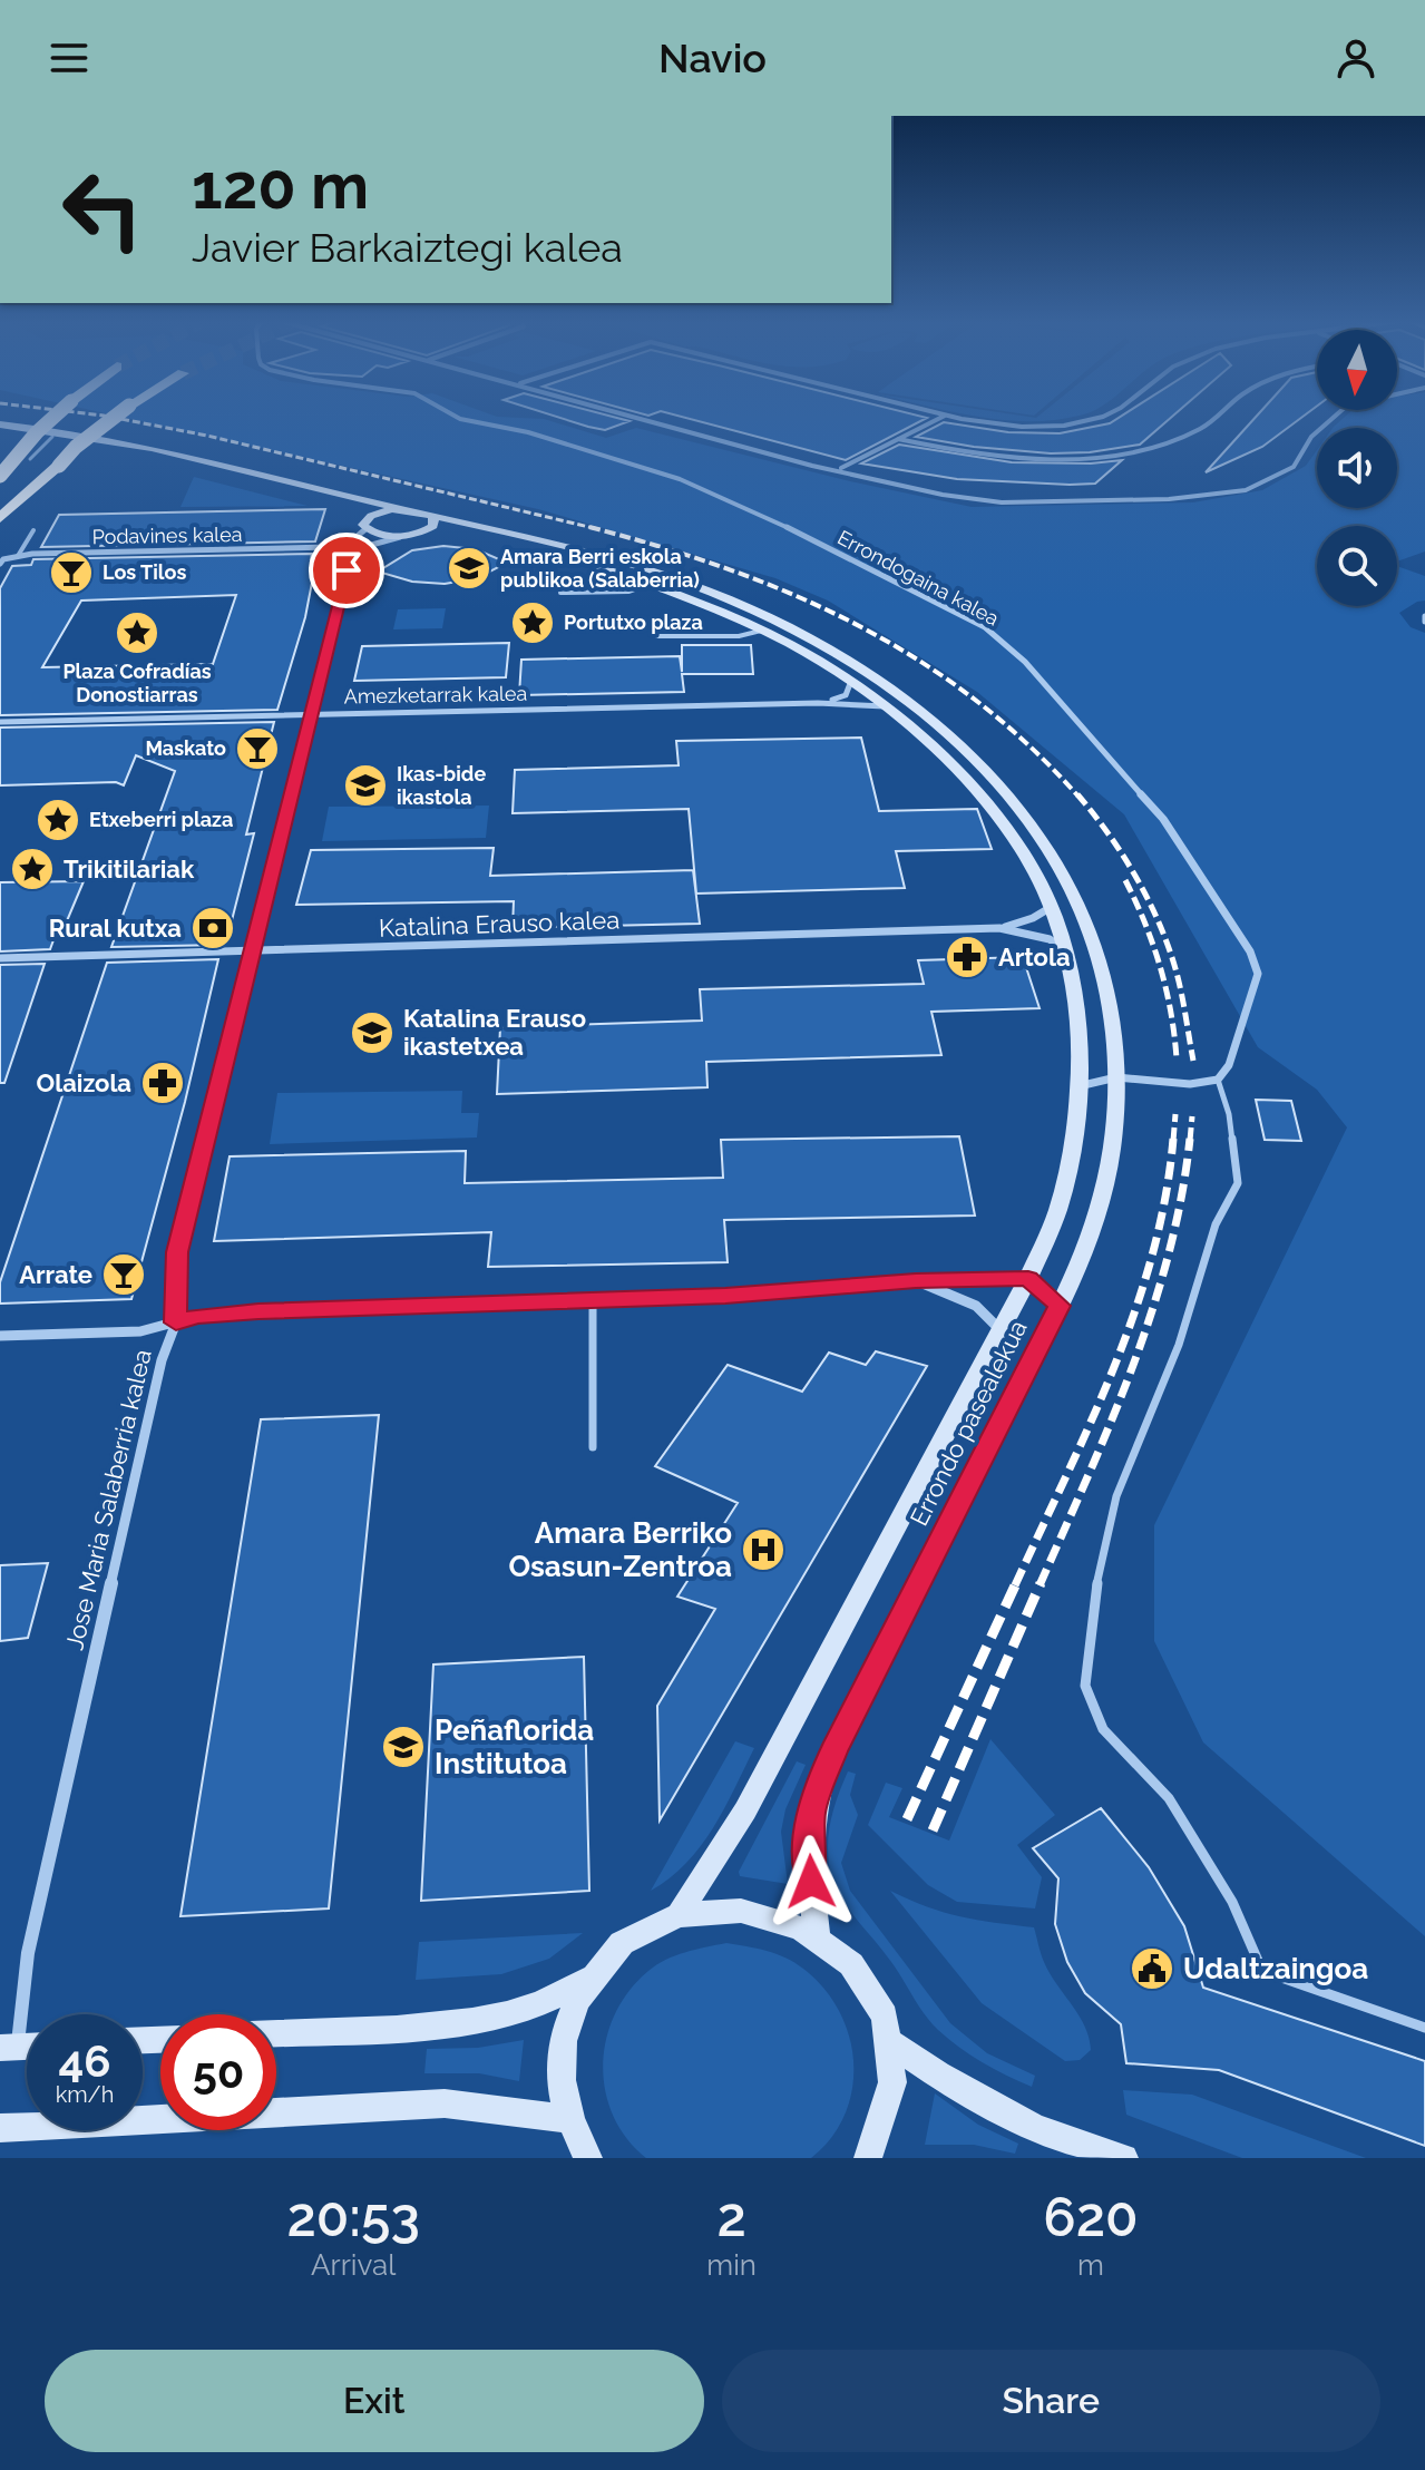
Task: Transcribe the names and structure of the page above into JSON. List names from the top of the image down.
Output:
{
  "streets": {
    "main road": ["Errondo pasealekua"],
    "street": [
      "Podavines kalea",
      "Errondogaina kalea",
      "Amezketarrak kalea",
      "Katalina Erauso kalea",
      "Jose Maria Salaberria kalea"
    ]
  },
  "crossings": [
    ["Podavines kalea", "Errondo pasealekua"],
    ["Amezketarrak kalea", "Errondo pasealekua"],
    ["Amezketarrak kalea", "Jose Maria Salaberria kalea"],
    ["Katalina Erauso kalea", "Errondo pasealekua"],
    ["Katalina Erauso kalea", "Jose Maria Salaberria kalea"]
  ],
  "places": {
    "school or university": [
      "Amara Berri eskola publikoa (Salaberria)",
      "Ikas-bide ikastola",
      "Katalina Erauso ikastetxea",
      "Peñaflorida Institutoa"
    ],
    "bar": ["Los Tilos", "Maskato", "Arrate"],
    "place": [
      "Portutxo plaza",
      "Plaza Cofradías Donostiarras",
      "Etxeberri plaza",
      "Trikitilariak"
    ],
    "bank": ["Rural kutxa"],
    "pharmacy": ["Artola", "Olaizola"],
    "hospital": ["Amara Berriko Osasun-Zentroa"],
    "public building": ["Udaltzaingoa"]
  },
  "north": "bottom",
  "page": {
    "header": "Navio",
    "turn": ["120 m", "Javier Barkaiztegi kalea"],
    "speed": "46 km/h",
    "limit": "50",
    "eta": [
      "20:53",
      "Arrival",
      "2",
      "min",
      "620",
      "m"
    ],
    "buttons": ["Exit", "Share"]
  }
}
